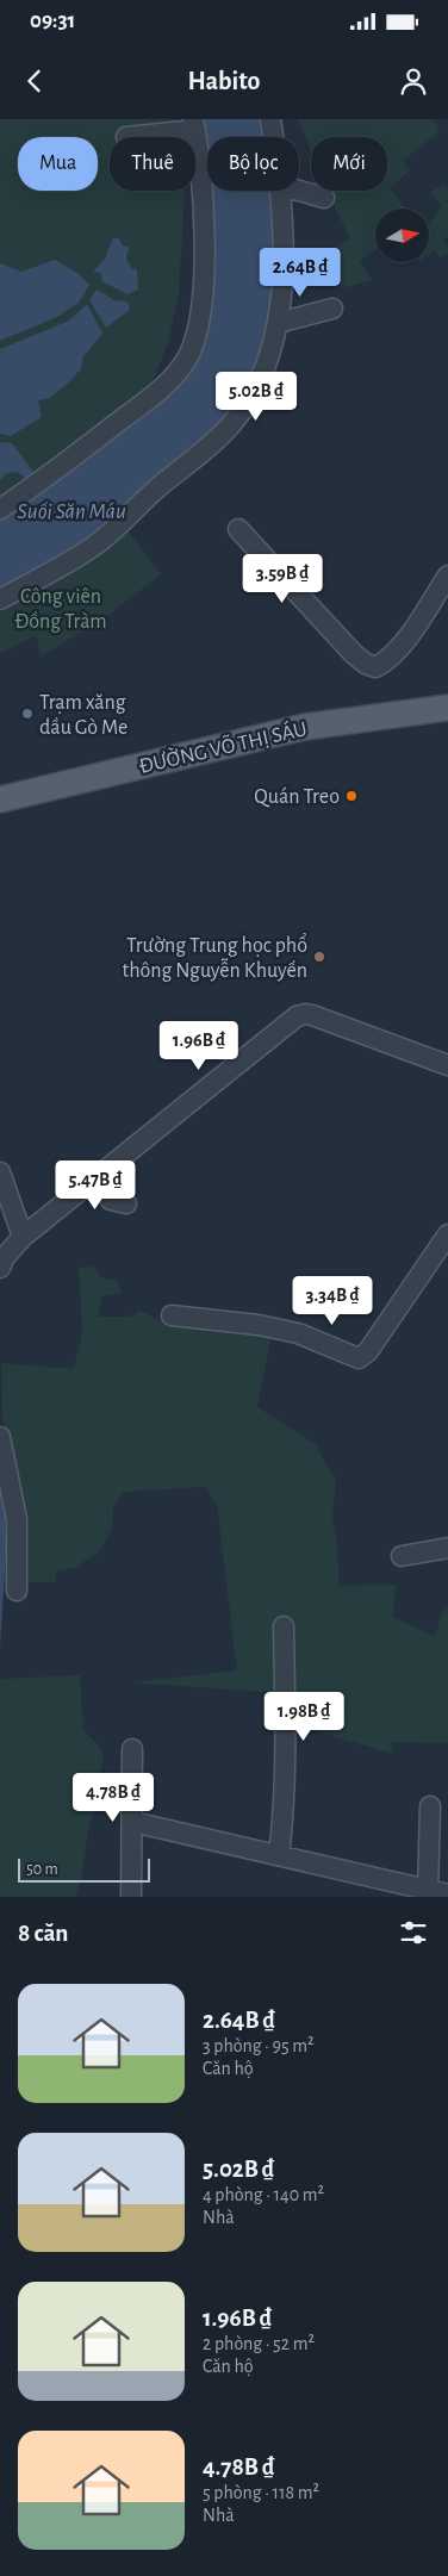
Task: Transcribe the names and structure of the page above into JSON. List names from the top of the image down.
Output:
{
  "streets": {
    "main road": ["ĐƯỜNG VÕ THỊ SÁU"]
  },
  "water": ["Suối Săn Máu"],
  "parks": ["Công viên Đồng Tràm"],
  "places": ["Trạm xăng dầu Gò Me", "Quán Treo", "Trường Trung học phổ thông Nguyễn Khuyến"],
  "scale_bar": "50 m",
  "north": "right",
  "page": {
    "status": "09:31",
    "header": "Habito",
    "chip": [
      "Mua",
      "Thuê",
      "Bộ lọc",
      "Mới"
    ],
    "price": [
      "2.64B ₫",
      "5.02B ₫",
      "3.59B ₫",
      "1.96B ₫",
      "5.47B ₫",
      "3.34B ₫",
      "1.98B ₫",
      "4.78B ₫"
    ],
    "scale": "50 m",
    "heading": "8 căn",
    "list": [
      {
        "name": "2.64B ₫",
        "note": "3 phòng · 95 m² · Căn hộ"
      },
      {
        "name": "5.02B ₫",
        "note": "4 phòng · 140 m² · Nhà"
      },
      {
        "name": "1.96B ₫",
        "note": "2 phòng · 52 m² · Căn hộ"
      },
      {
        "name": "4.78B ₫",
        "note": "5 phòng · 118 m² · Nhà"
      }
    ]
  }
}
